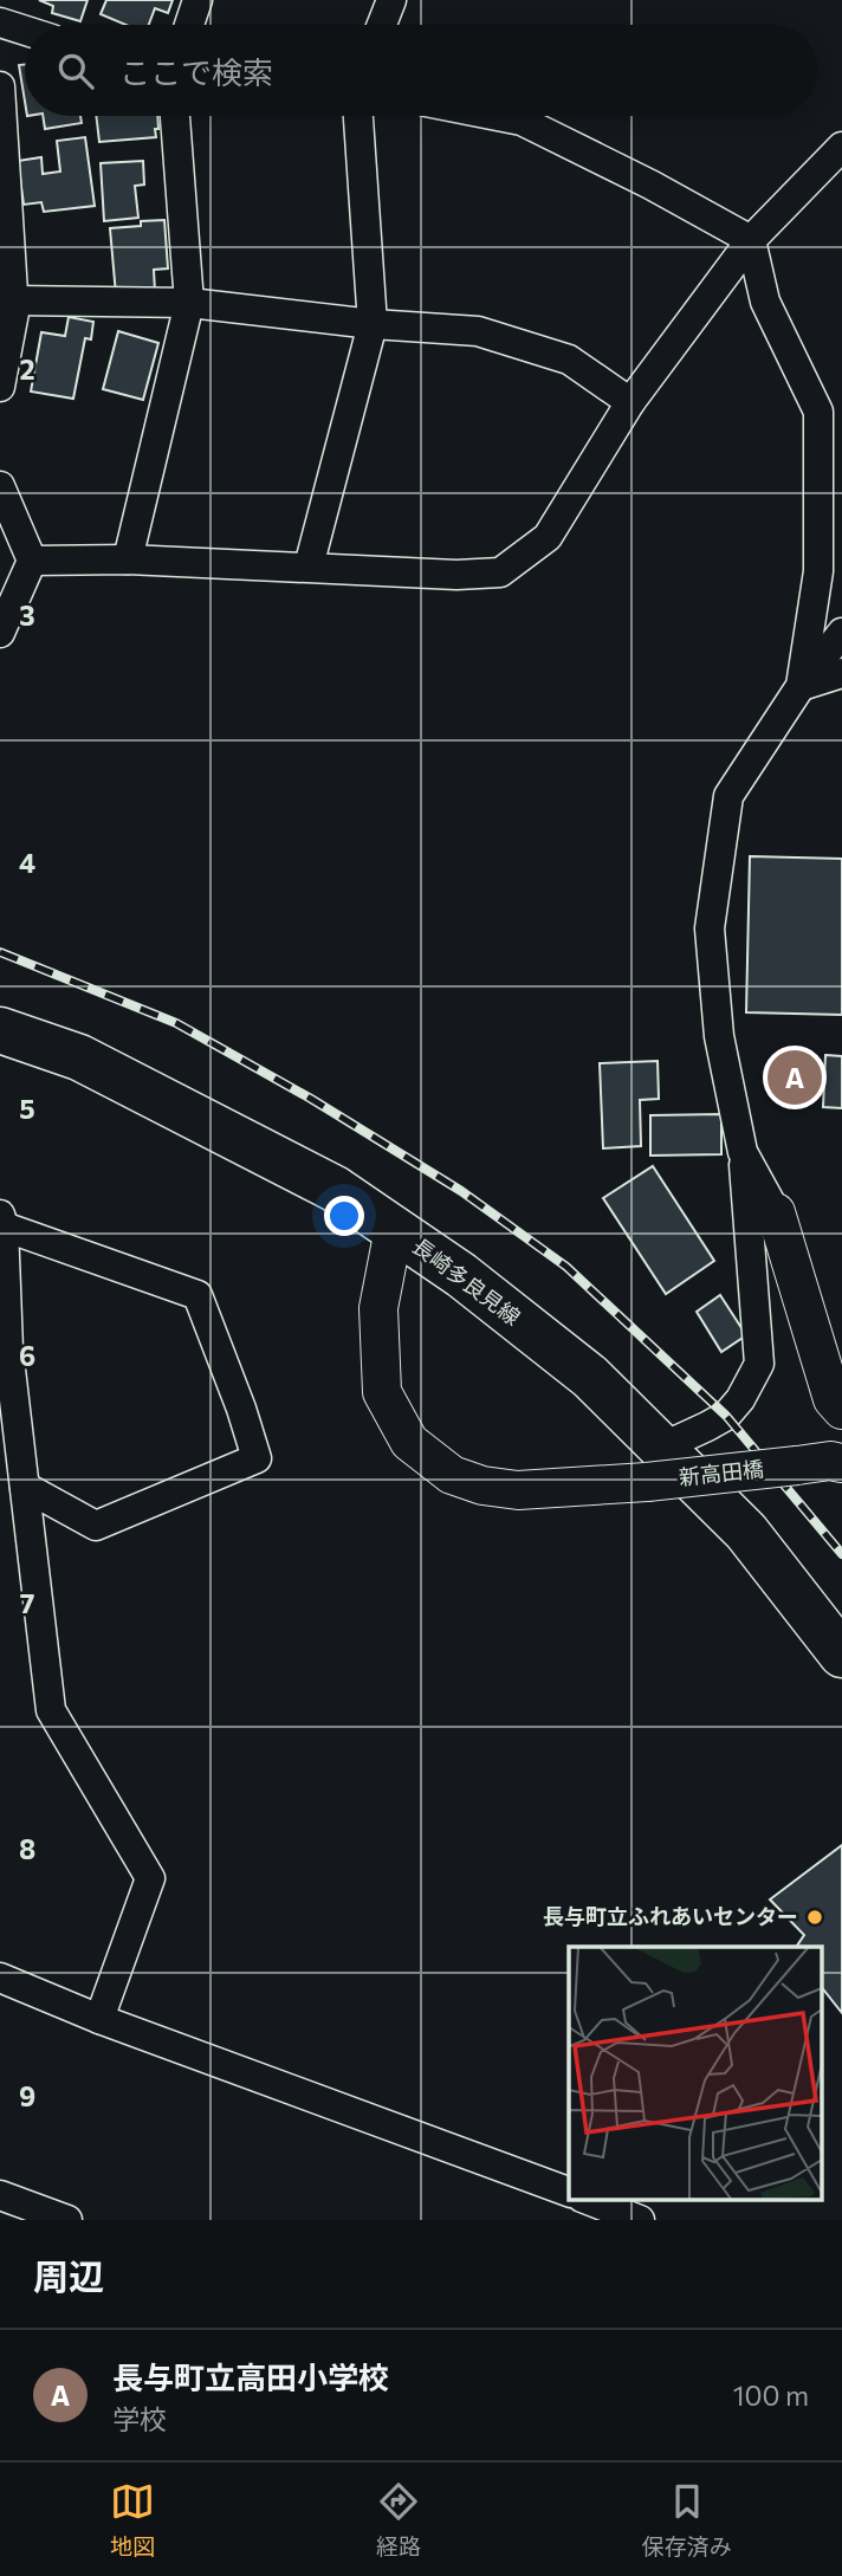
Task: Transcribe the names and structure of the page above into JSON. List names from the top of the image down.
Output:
{
  "streets": {
    "main road": ["長崎多良見線"],
    "street": ["新高田橋"]
  },
  "crossings": [
    ["長崎多良見線", "新高田橋"]
  ],
  "places": ["長与町立ふれあいセンター"],
  "page": {
    "search": "ここで検索",
    "pins": "A",
    "heading": "周辺",
    "list": [
      {
        "mark": "A",
        "name": "長与町立高田小学校",
        "note": "学校",
        "value": "100 m"
      }
    ],
    "nav": ["地図", "経路", "保存済み"]
  },
  "grid": {
    "rows": [
      "2",
      "3",
      "4",
      "5",
      "6",
      "7",
      "8",
      "9"
    ]
  }
}
